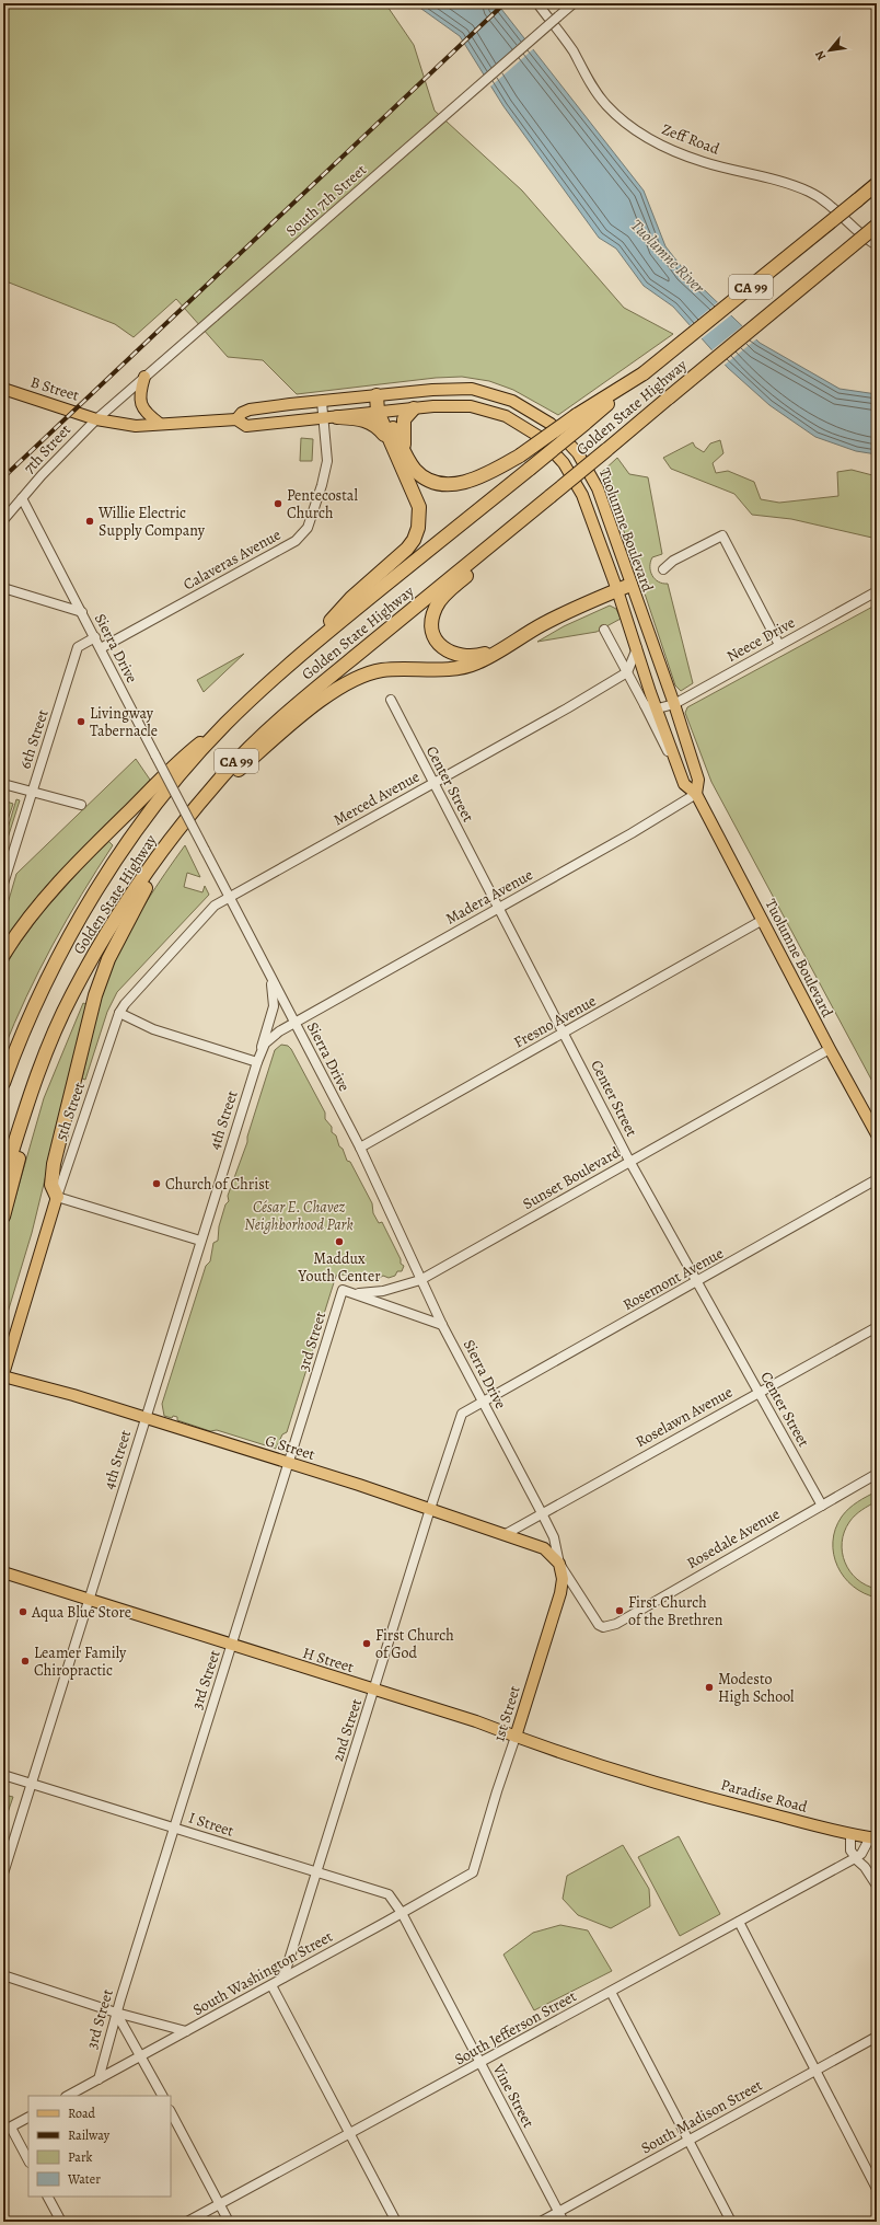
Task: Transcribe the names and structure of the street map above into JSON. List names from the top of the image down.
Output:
{
  "streets": {
    "highway": ["CA 99", "Golden State Highway"],
    "main road": [
      "B Street",
      "Tuolumne Boulevard",
      "5th Street",
      "G Street",
      "H Street",
      "1st Street",
      "Paradise Road"
    ],
    "street": [
      "Zeff Road",
      "South 7th Street",
      "7th Street",
      "Calaveras Avenue",
      "Neece Drive",
      "Sierra Drive",
      "6th Street",
      "Center Street",
      "Merced Avenue",
      "Madera Avenue",
      "Fresno Avenue",
      "4th Street",
      "Sunset Boulevard",
      "Rosemont Avenue",
      "3rd Street",
      "Roselawn Avenue",
      "Rosedale Avenue",
      "2nd Street",
      "I Street",
      "South Washington Street",
      "South Jefferson Street",
      "Vine Street",
      "South Madison Street"
    ]
  },
  "crossings": [
    ["South 7th Street", "B Street"],
    ["South 7th Street", "7th Street"],
    ["South 7th Street", "Tuolumne Boulevard"],
    ["B Street", "7th Street"],
    ["B Street", "Tuolumne Boulevard"],
    ["7th Street", "Tuolumne Boulevard"],
    ["7th Street", "Sierra Drive"],
    ["Tuolumne Boulevard", "Calaveras Avenue"],
    ["Tuolumne Boulevard", "Neece Drive"],
    ["Tuolumne Boulevard", "Merced Avenue"],
    ["Tuolumne Boulevard", "Madera Avenue"],
    ["Tuolumne Boulevard", "Fresno Avenue"],
    ["Tuolumne Boulevard", "Sunset Boulevard"],
    ["Calaveras Avenue", "Sierra Drive"],
    ["Sierra Drive", "6th Street"],
    ["Sierra Drive", "Merced Avenue"],
    ["Sierra Drive", "Madera Avenue"],
    ["Sierra Drive", "Fresno Avenue"],
    ["Sierra Drive", "5th Street"],
    ["Sierra Drive", "4th Street"],
    ["Sierra Drive", "Sunset Boulevard"],
    ["Sierra Drive", "Rosemont Avenue"],
    ["Sierra Drive", "Roselawn Avenue"],
    ["Sierra Drive", "G Street"],
    ["Sierra Drive", "Rosedale Avenue"],
    ["Sierra Drive", "1st Street"],
    ["Sierra Drive", "2nd Street"],
    ["Center Street", "Merced Avenue"],
    ["Center Street", "Madera Avenue"],
    ["Center Street", "Fresno Avenue"],
    ["Center Street", "Sunset Boulevard"],
    ["Center Street", "Rosemont Avenue"],
    ["Center Street", "Roselawn Avenue"],
    ["Center Street", "Rosedale Avenue"],
    ["Merced Avenue", "5th Street"],
    ["Madera Avenue", "4th Street"],
    ["5th Street", "G Street"],
    ["4th Street", "G Street"],
    ["4th Street", "H Street"],
    ["4th Street", "I Street"],
    ["Rosemont Avenue", "2nd Street"],
    ["3rd Street", "G Street"],
    ["3rd Street", "H Street"],
    ["3rd Street", "I Street"],
    ["3rd Street", "South Washington Street"],
    ["Roselawn Avenue", "G Street"],
    ["G Street", "1st Street"],
    ["G Street", "2nd Street"],
    ["H Street", "1st Street"],
    ["H Street", "2nd Street"],
    ["H Street", "Paradise Road"],
    ["1st Street", "South Washington Street"],
    ["2nd Street", "I Street"],
    ["2nd Street", "South Washington Street"],
    ["Paradise Road", "South Jefferson Street"],
    ["I Street", "South Washington Street"],
    ["I Street", "Vine Street"],
    ["South Washington Street", "Vine Street"],
    ["South Jefferson Street", "Vine Street"],
    ["Vine Street", "South Madison Street"]
  ],
  "water": ["Tuolumne River"],
  "parks": ["César E. Chavez Neighborhood Park"],
  "places": [
    "Pentecostal Church",
    "Willie Electric Supply Company",
    "Livingway Tabernacle",
    "Church of Christ",
    "Maddux Youth Center",
    "First Church of the Brethren",
    "Aqua Blue Store",
    "First Church of God",
    "Leamer Family Chiropractic",
    "Modesto High School"
  ],
  "legend": [
    "Road",
    "Railway",
    "Park",
    "Water"
  ],
  "north": "bottom left"
}
